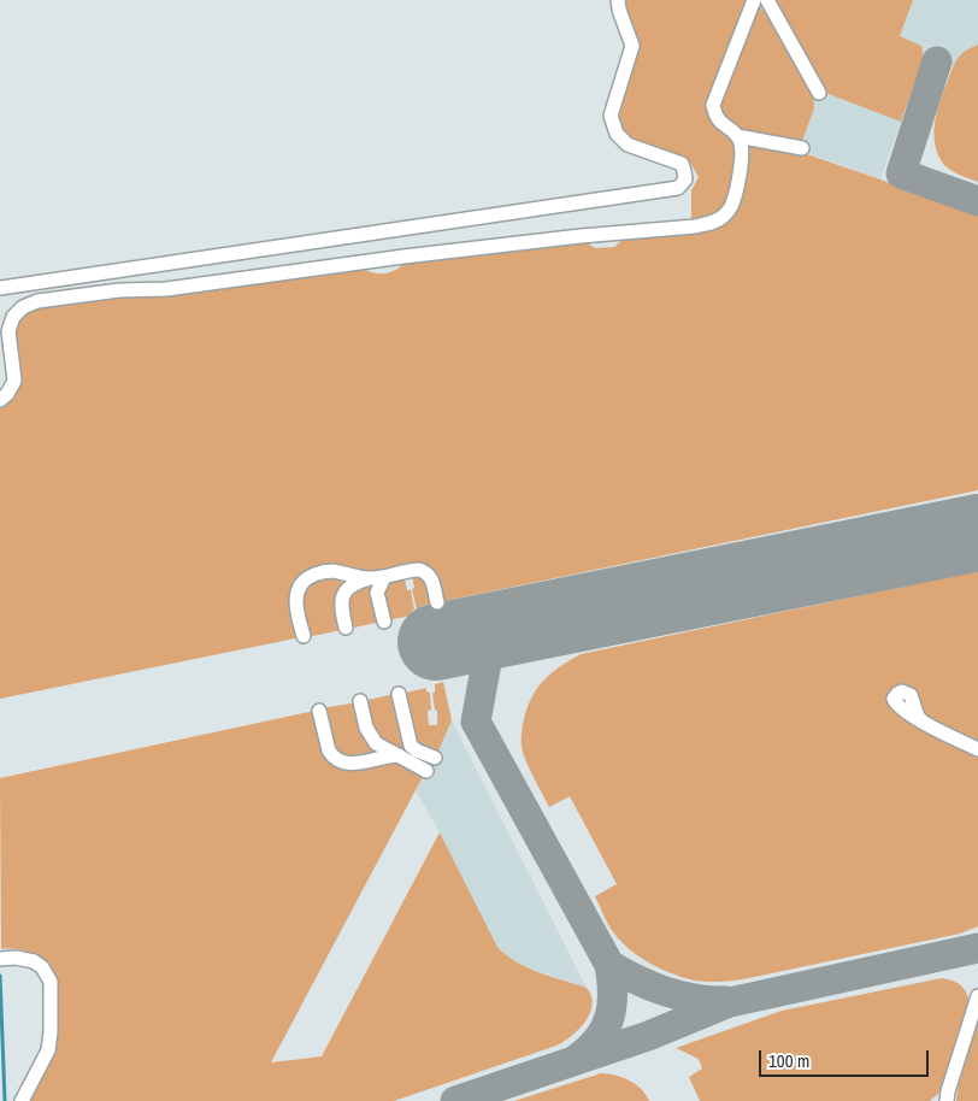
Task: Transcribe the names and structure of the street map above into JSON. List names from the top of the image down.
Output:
{
  "scale_bar": "100 m"
}
